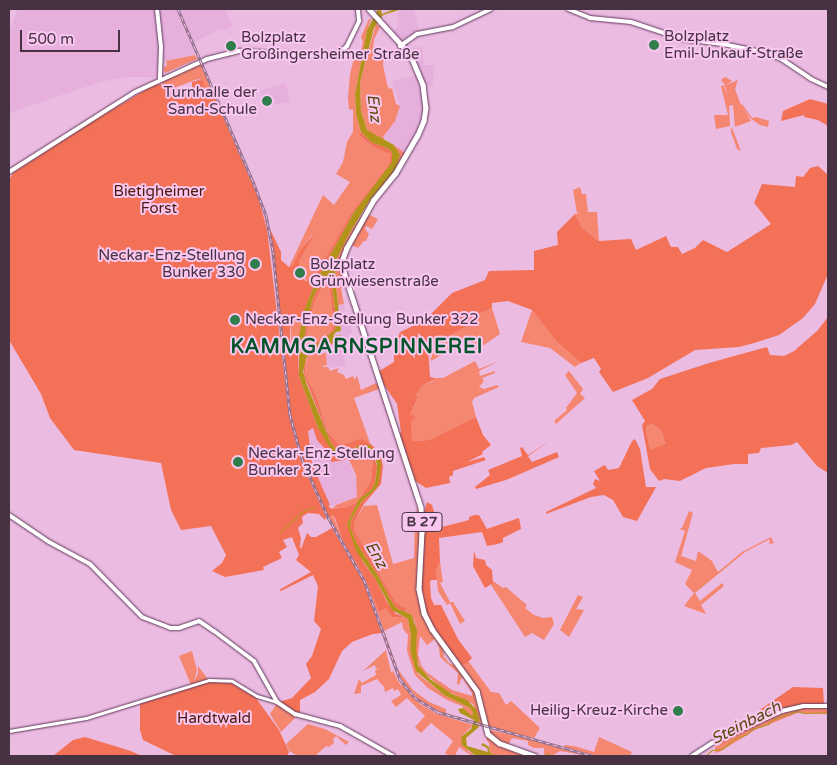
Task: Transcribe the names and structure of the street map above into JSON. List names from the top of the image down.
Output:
{
  "streets": {
    "main road": ["B 27"]
  },
  "districts": ["KAMMGARNSPINNEREI"],
  "water": ["Enz", "Steinbach"],
  "parks": ["Bietigheimer Forst", "Hardtwald"],
  "places": [
    "Bolzplatz Emil-Unkauf-Straße",
    "Bolzplatz Großingersheimer Straße",
    "Turnhalle der Sand-Schule",
    "Neckar-Enz-Stellung Bunker 330",
    "Bolzplatz Grünwiesenstraße",
    "Neckar-Enz-Stellung Bunker 322",
    "Neckar-Enz-Stellung Bunker 321",
    "Heilig-Kreuz-Kirche"
  ],
  "scale_bar": "500 m"
}
